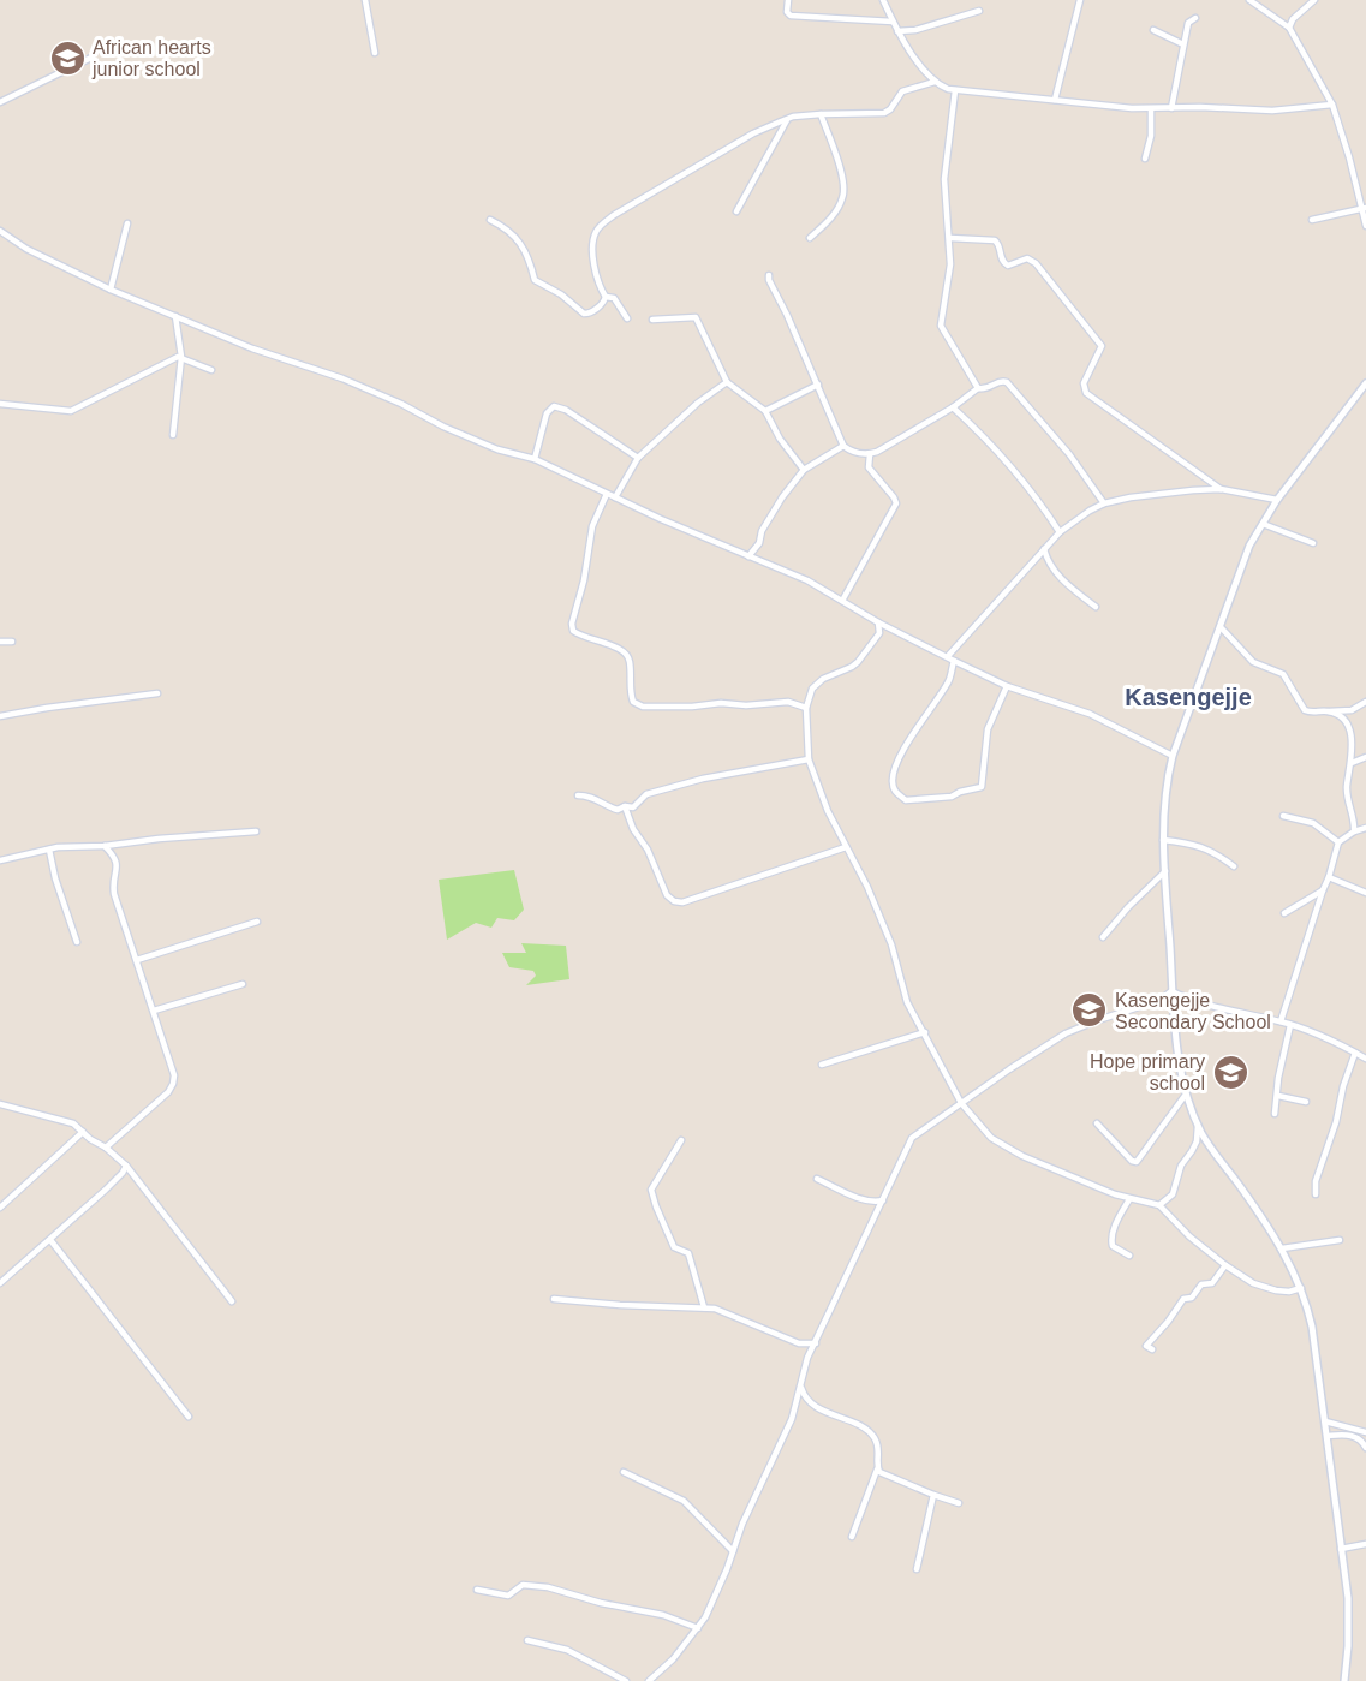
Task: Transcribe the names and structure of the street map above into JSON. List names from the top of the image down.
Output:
{
  "districts": ["Kasengejje"],
  "places": {
    "school or university": ["African hearts junior school", "Kasengejje Secondary School", "Hope primary school"]
  }
}
